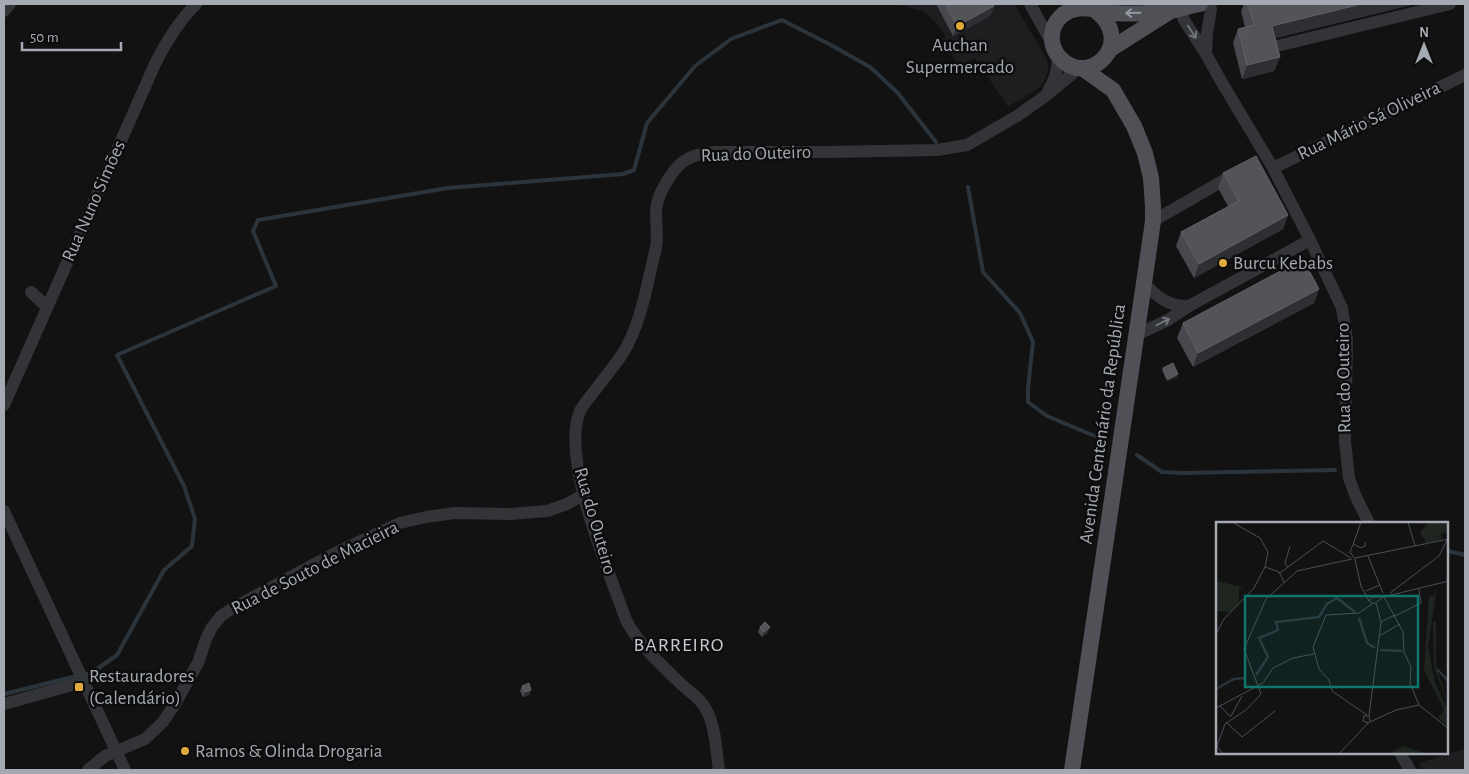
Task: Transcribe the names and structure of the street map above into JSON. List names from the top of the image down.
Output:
{
  "streets": {
    "main road": ["Avenida Centenário da República"],
    "street": [
      "Rua Mário Sá Oliveira",
      "Rua do Outeiro",
      "Rua Nuno Simões",
      "Rua de Souto de Macieira"
    ]
  },
  "crossings": [
    ["Rua Mário Sá Oliveira", "Rua do Outeiro"],
    ["Rua do Outeiro", "Avenida Centenário da República"],
    ["Rua do Outeiro", "Rua de Souto de Macieira"]
  ],
  "districts": ["BARREIRO"],
  "places": {
    "other": ["Auchan Supermercado", "Burcu Kebabs", "Ramos & Olinda Drogaria"],
    "transit": ["Restauradores (Calendário)"]
  },
  "scale_bar": "50 m",
  "north": "top"
}
